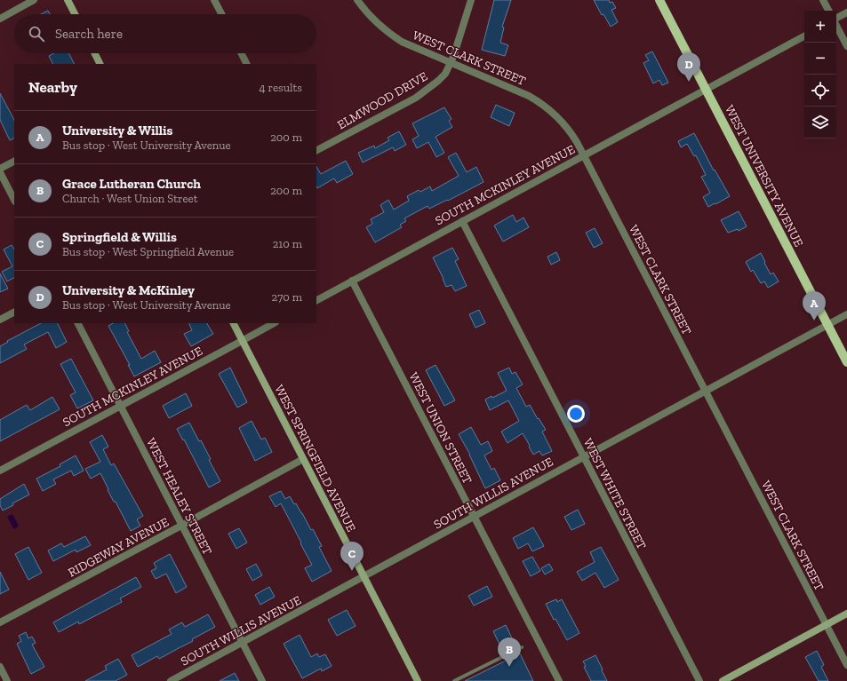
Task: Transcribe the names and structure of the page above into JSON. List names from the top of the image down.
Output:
{
  "streets": {
    "main road": ["WEST UNIVERSITY AVENUE", "WEST SPRINGFIELD AVENUE"],
    "street": [
      "WEST CLARK STREET",
      "ELMWOOD DRIVE",
      "SOUTH MCKINLEY AVENUE",
      "WEST UNION STREET",
      "SOUTH WILLIS AVENUE",
      "WEST WHITE STREET",
      "WEST HEALEY STREET",
      "RIDGEWAY AVENUE"
    ]
  },
  "crossings": [
    ["WEST CLARK STREET", "ELMWOOD DRIVE"],
    ["WEST CLARK STREET", "SOUTH MCKINLEY AVENUE"],
    ["WEST CLARK STREET", "SOUTH WILLIS AVENUE"],
    ["WEST UNIVERSITY AVENUE", "SOUTH MCKINLEY AVENUE"],
    ["WEST UNIVERSITY AVENUE", "SOUTH WILLIS AVENUE"],
    ["SOUTH MCKINLEY AVENUE", "WEST UNION STREET"],
    ["SOUTH MCKINLEY AVENUE", "WEST SPRINGFIELD AVENUE"],
    ["SOUTH MCKINLEY AVENUE", "WEST WHITE STREET"],
    ["SOUTH MCKINLEY AVENUE", "WEST HEALEY STREET"],
    ["WEST UNION STREET", "SOUTH WILLIS AVENUE"],
    ["WEST SPRINGFIELD AVENUE", "SOUTH WILLIS AVENUE"],
    ["WEST SPRINGFIELD AVENUE", "RIDGEWAY AVENUE"],
    ["SOUTH WILLIS AVENUE", "WEST WHITE STREET"],
    ["SOUTH WILLIS AVENUE", "WEST HEALEY STREET"],
    ["WEST HEALEY STREET", "RIDGEWAY AVENUE"]
  ],
  "page": {
    "map_buttons": ["+", "−"],
    "search": "Search here",
    "pins": [
      "D",
      "A",
      "C",
      "B"
    ],
    "heading": ["Nearby", "4 results"],
    "list": [
      {
        "mark": "A",
        "name": "University & Willis",
        "note": "Bus stop · West University Avenue",
        "value": "200 m"
      },
      {
        "mark": "B",
        "name": "Grace Lutheran Church",
        "note": "Church · West Union Street",
        "value": "200 m"
      },
      {
        "mark": "C",
        "name": "Springfield & Willis",
        "note": "Bus stop · West Springfield Avenue",
        "value": "210 m"
      },
      {
        "mark": "D",
        "name": "University & McKinley",
        "note": "Bus stop · West University Avenue",
        "value": "270 m"
      }
    ]
  }
}
